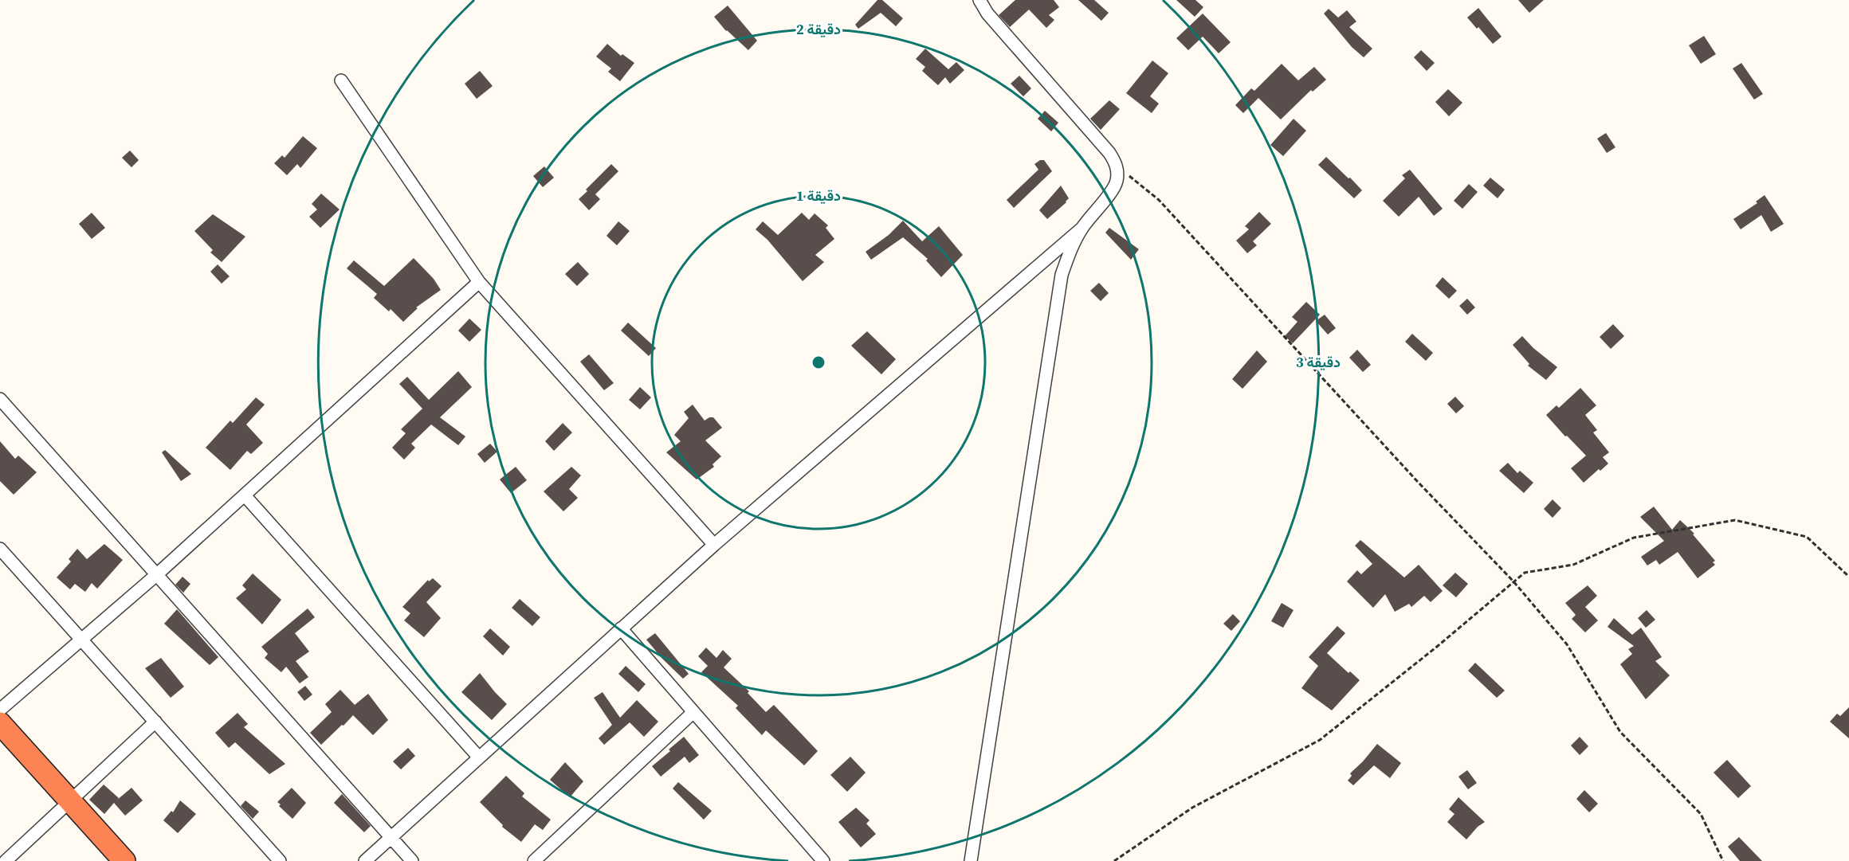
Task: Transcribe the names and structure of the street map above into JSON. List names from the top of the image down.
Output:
{
  "rings": ["2 دقيقة", "1 دقيقة", "3 دقيقة"]
}
